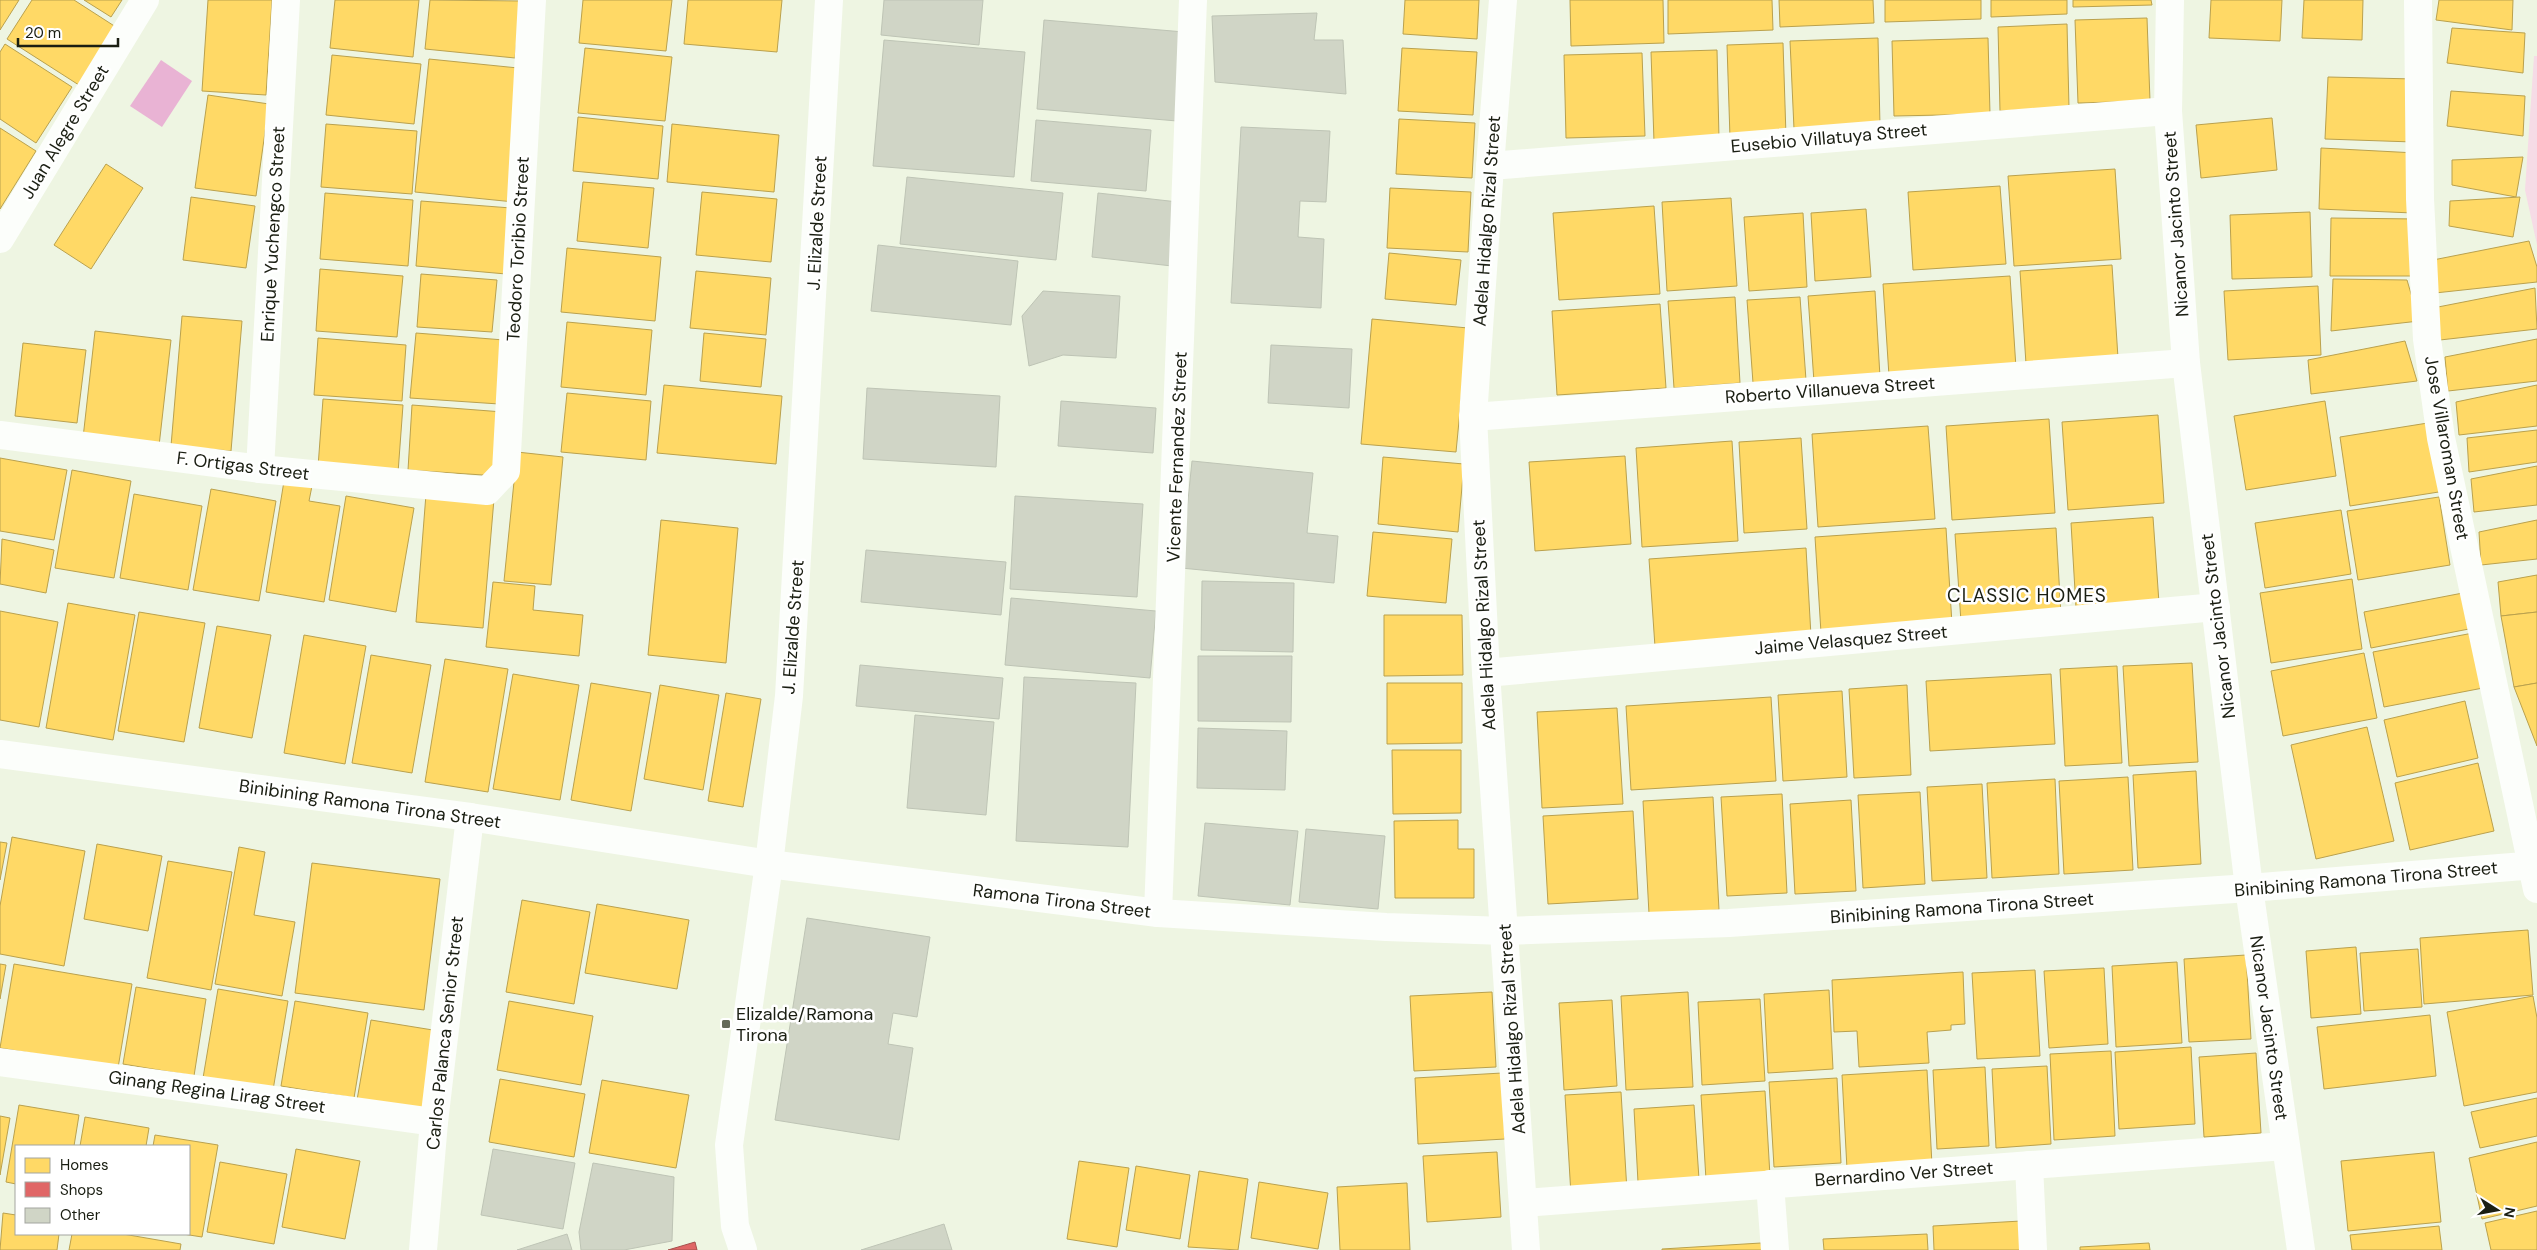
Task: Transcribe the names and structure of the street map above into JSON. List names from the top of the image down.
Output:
{
  "streets": {
    "street": [
      "Juan Alegre Street",
      "Eusebio Villatuya Street",
      "Adela Hidalgo Rizal Street",
      "J. Elizalde Street",
      "Nicanor Jacinto Street",
      "Enrique Yuchengco Street",
      "Teodoro Toribio Street",
      "Roberto Villanueva Street",
      "Jose Villaroman Street",
      "Vicente Fernandez Street",
      "F. Ortigas Street",
      "Jaime Velasquez Street",
      "Binibining Ramona Tirona Street",
      "Ramona Tirona Street",
      "Carlos Palanca Senior Street",
      "Ginang Regina Lirag Street",
      "Bernardino Ver Street"
    ]
  },
  "crossings": [
    ["Eusebio Villatuya Street", "Adela Hidalgo Rizal Street"],
    ["Eusebio Villatuya Street", "Nicanor Jacinto Street"],
    ["Adela Hidalgo Rizal Street", "Roberto Villanueva Street"],
    ["Adela Hidalgo Rizal Street", "Jaime Velasquez Street"],
    ["Adela Hidalgo Rizal Street", "Binibining Ramona Tirona Street"],
    ["Adela Hidalgo Rizal Street", "Bernardino Ver Street"],
    ["J. Elizalde Street", "Ramona Tirona Street"],
    ["Nicanor Jacinto Street", "Roberto Villanueva Street"],
    ["Nicanor Jacinto Street", "Jaime Velasquez Street"],
    ["Nicanor Jacinto Street", "Binibining Ramona Tirona Street"],
    ["Nicanor Jacinto Street", "Bernardino Ver Street"],
    ["Enrique Yuchengco Street", "F. Ortigas Street"],
    ["Teodoro Toribio Street", "F. Ortigas Street"],
    ["Jose Villaroman Street", "Binibining Ramona Tirona Street"],
    ["Vicente Fernandez Street", "Ramona Tirona Street"],
    ["Binibining Ramona Tirona Street", "Ramona Tirona Street"],
    ["Binibining Ramona Tirona Street", "Carlos Palanca Senior Street"],
    ["Carlos Palanca Senior Street", "Ginang Regina Lirag Street"]
  ],
  "districts": ["CLASSIC HOMES"],
  "places": {
    "transit": ["Elizalde/Ramona Tirona"]
  },
  "legend": ["Homes", "Shops", "Other"],
  "scale_bar": "20 m",
  "north": "right"
}
